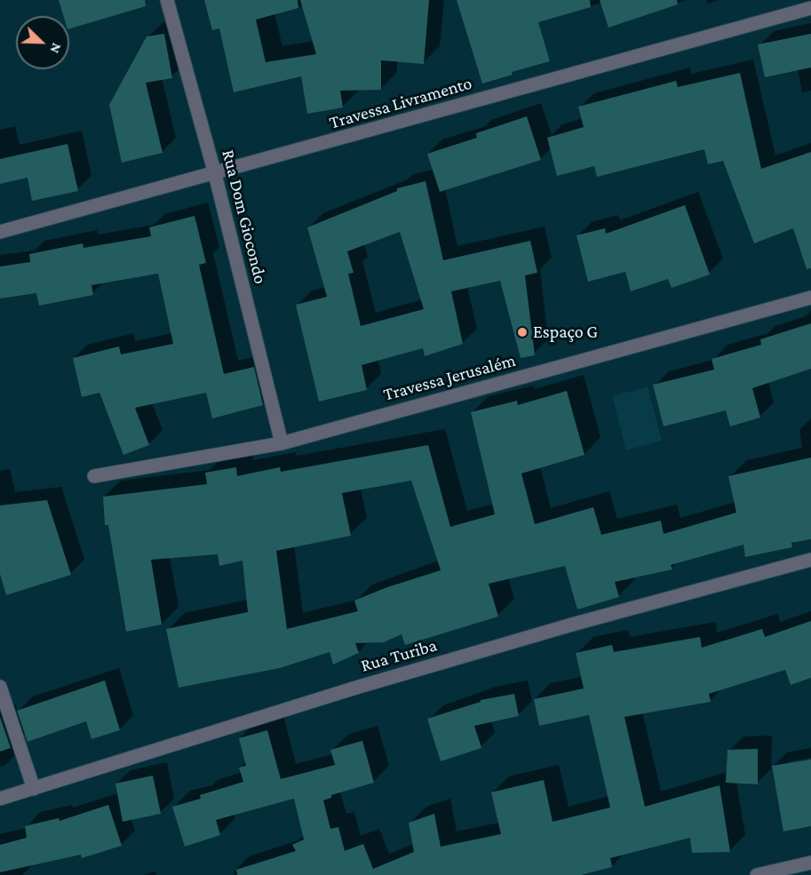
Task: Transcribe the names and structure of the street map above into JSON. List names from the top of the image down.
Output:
{
  "streets": {
    "street": [
      "Travessa Livramento",
      "Rua Dom Giocondo",
      "Travessa Jerusalém",
      "Rua Turiba"
    ]
  },
  "crossings": [
    ["Travessa Livramento", "Rua Dom Giocondo"],
    ["Rua Dom Giocondo", "Travessa Jerusalém"]
  ],
  "places": ["Espaço G"],
  "north": "bottom right"
}
